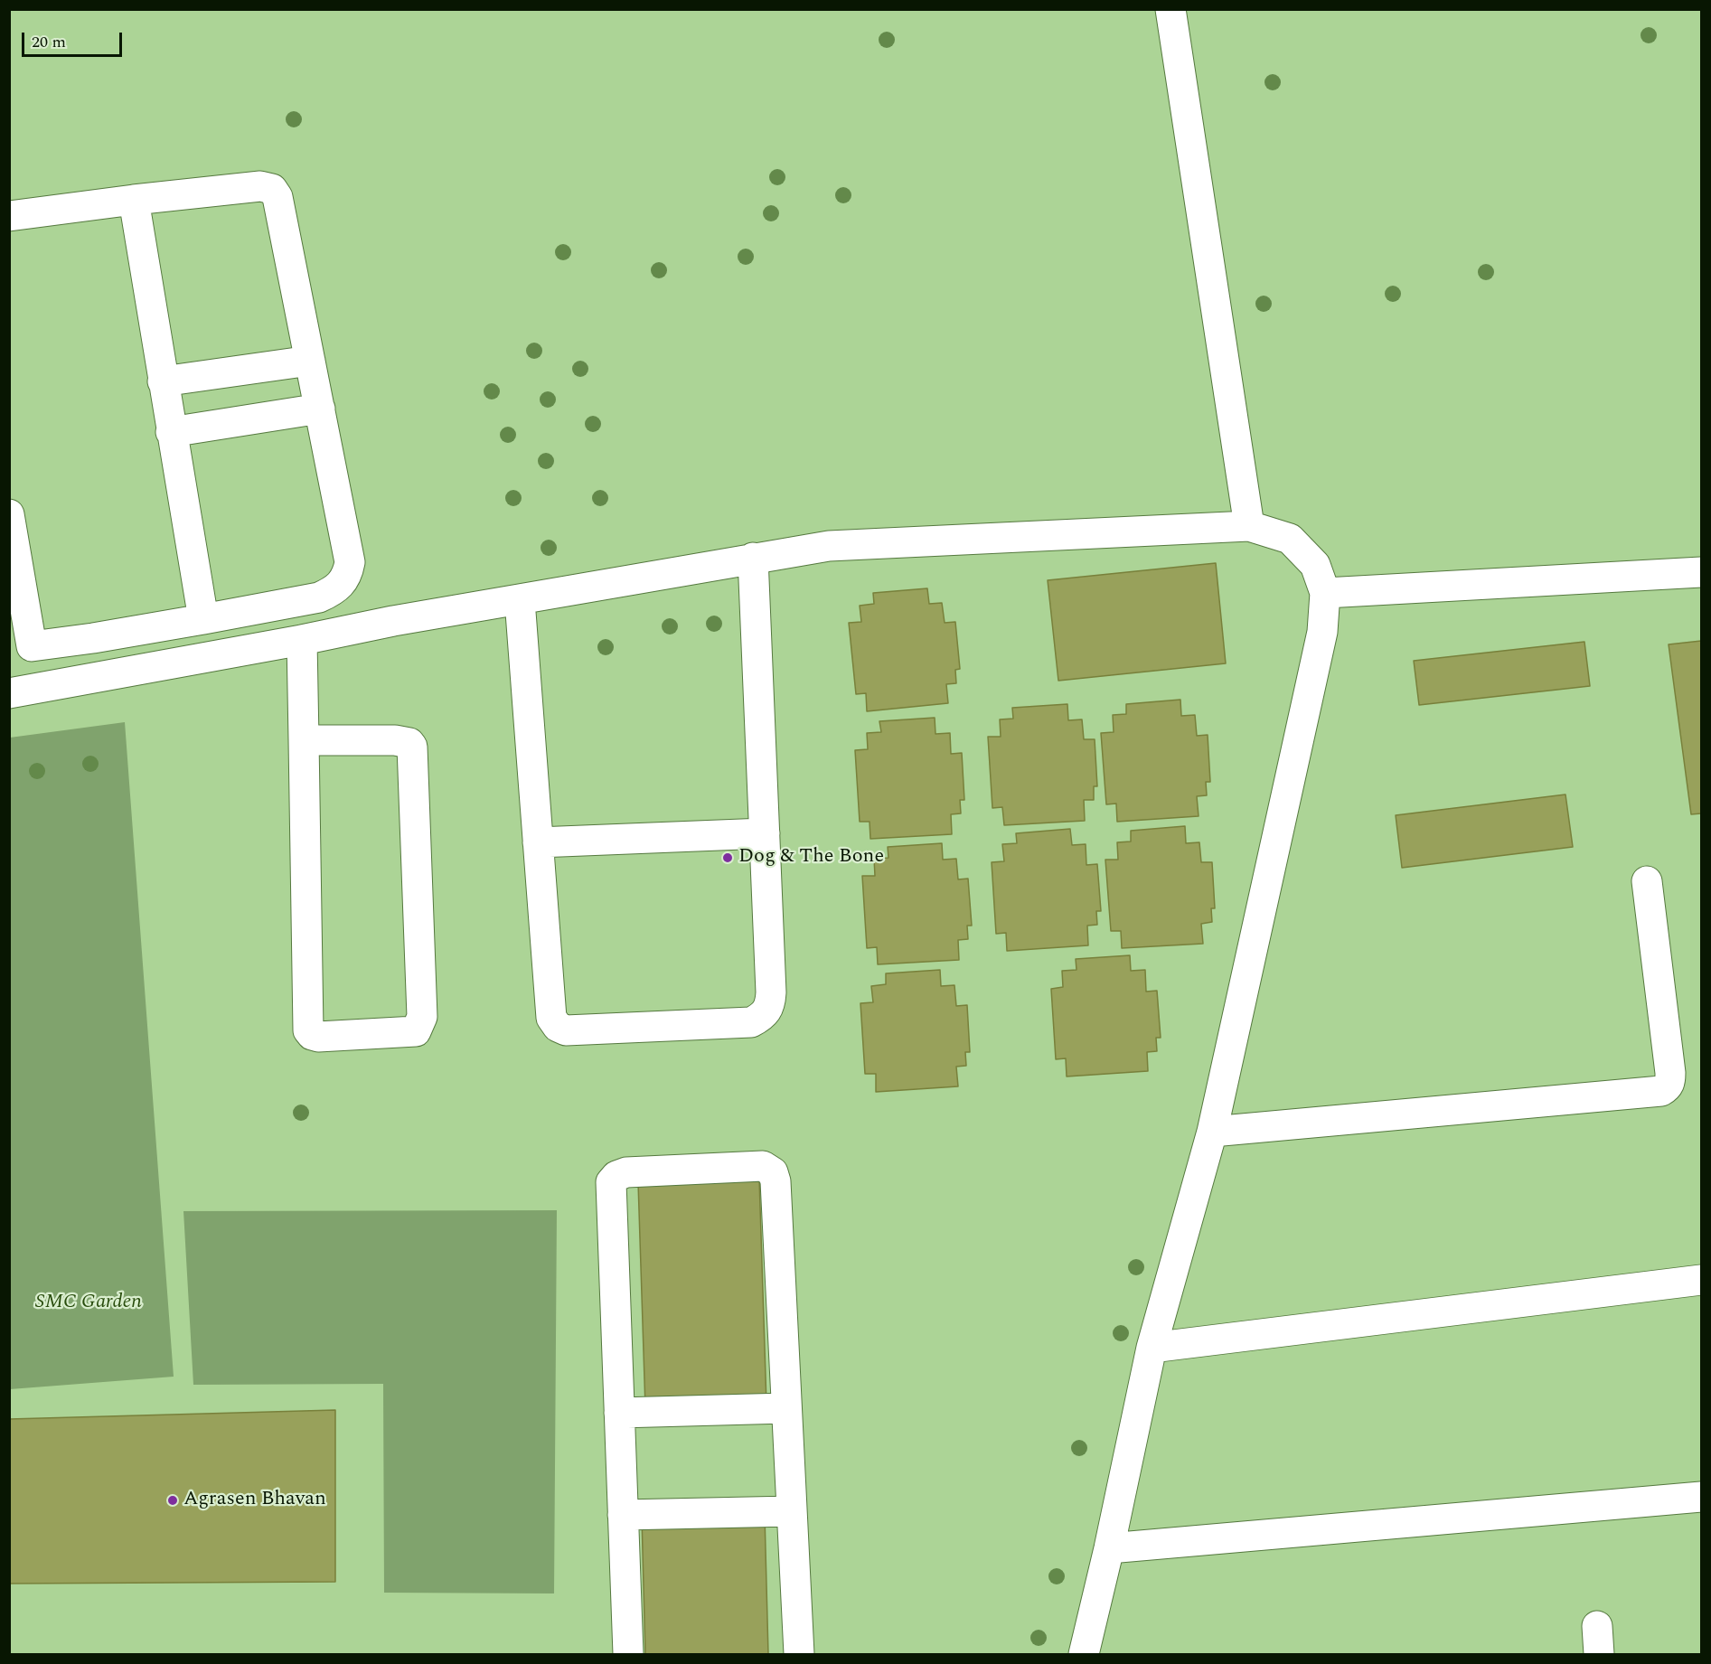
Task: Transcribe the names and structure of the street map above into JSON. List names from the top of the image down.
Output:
{
  "parks": ["SMC Garden"],
  "places": ["Dog & The Bone", "Agrasen Bhavan"],
  "scale_bar": "20 m"
}
